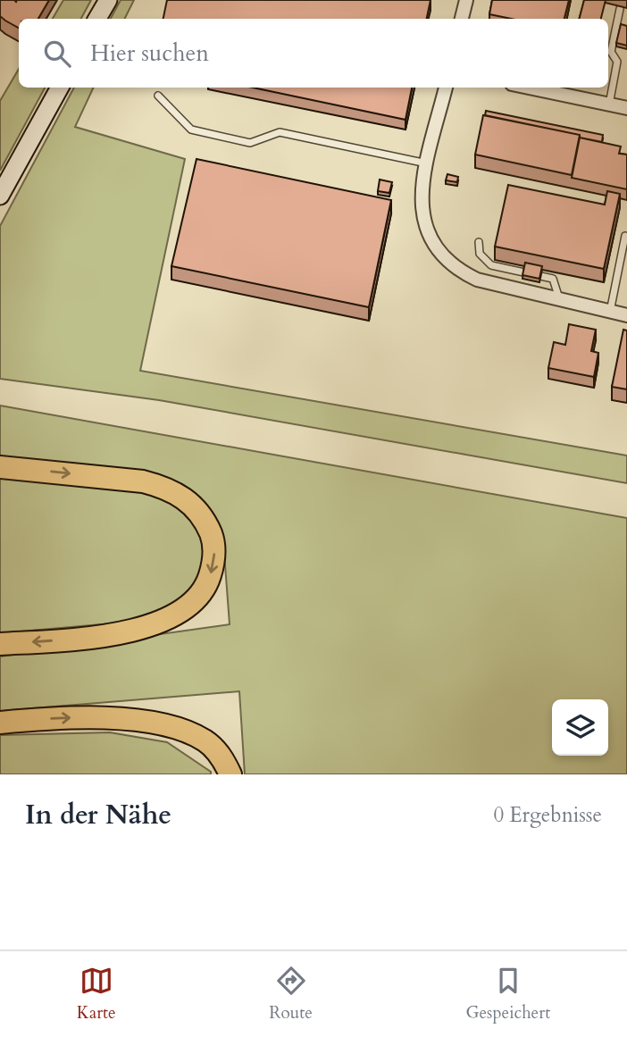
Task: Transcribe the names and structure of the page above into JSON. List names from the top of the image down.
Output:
{
  "page": {
    "search": "Hier suchen",
    "heading": ["In der Nähe", "0 Ergebnisse"],
    "nav": ["Karte", "Route", "Gespeichert"]
  }
}
